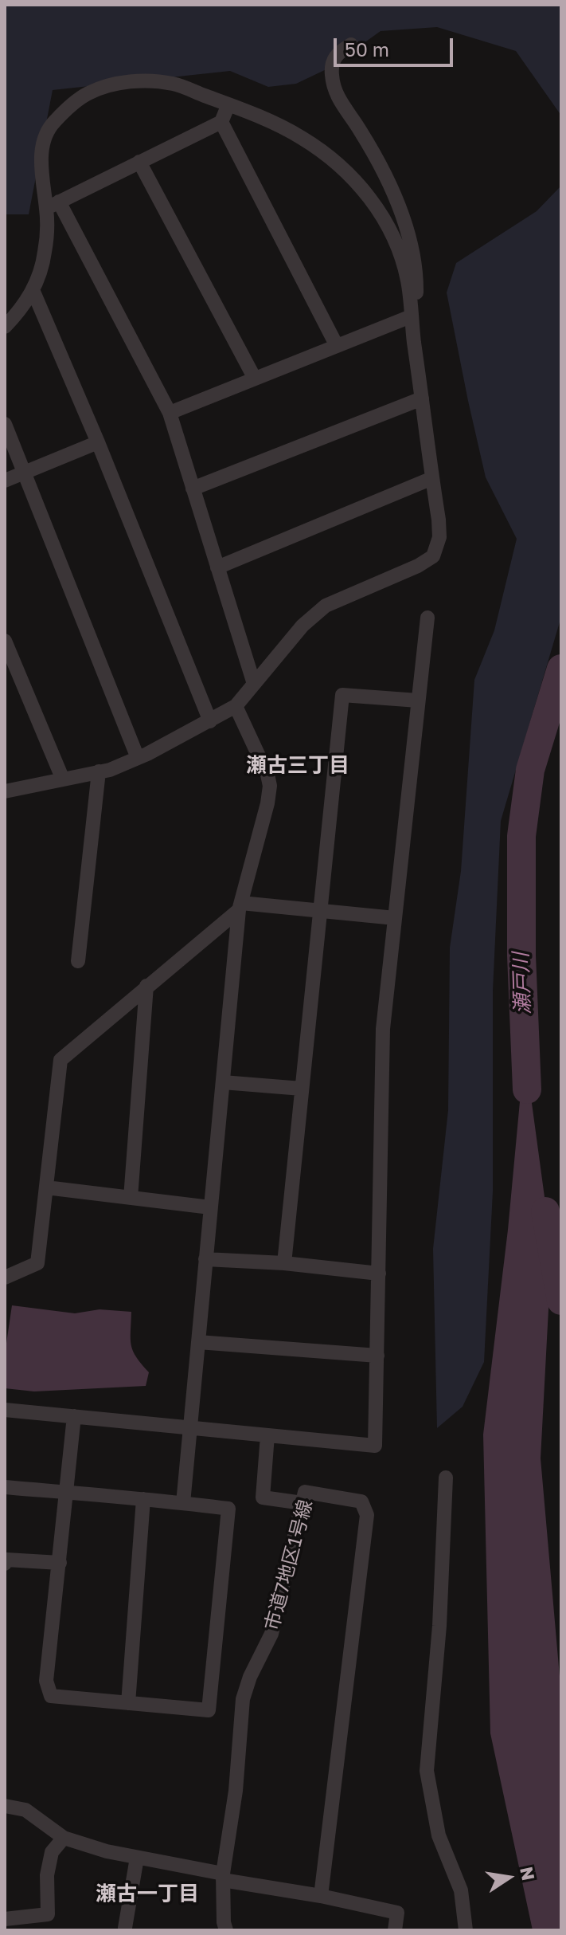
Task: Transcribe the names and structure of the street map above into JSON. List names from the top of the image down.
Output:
{
  "streets": {
    "street": ["市道7地区1号線"]
  },
  "districts": ["瀬古三丁目", "瀬古一丁目"],
  "water": ["瀬戸川"],
  "scale_bar": "50 m",
  "north": "right"
}
